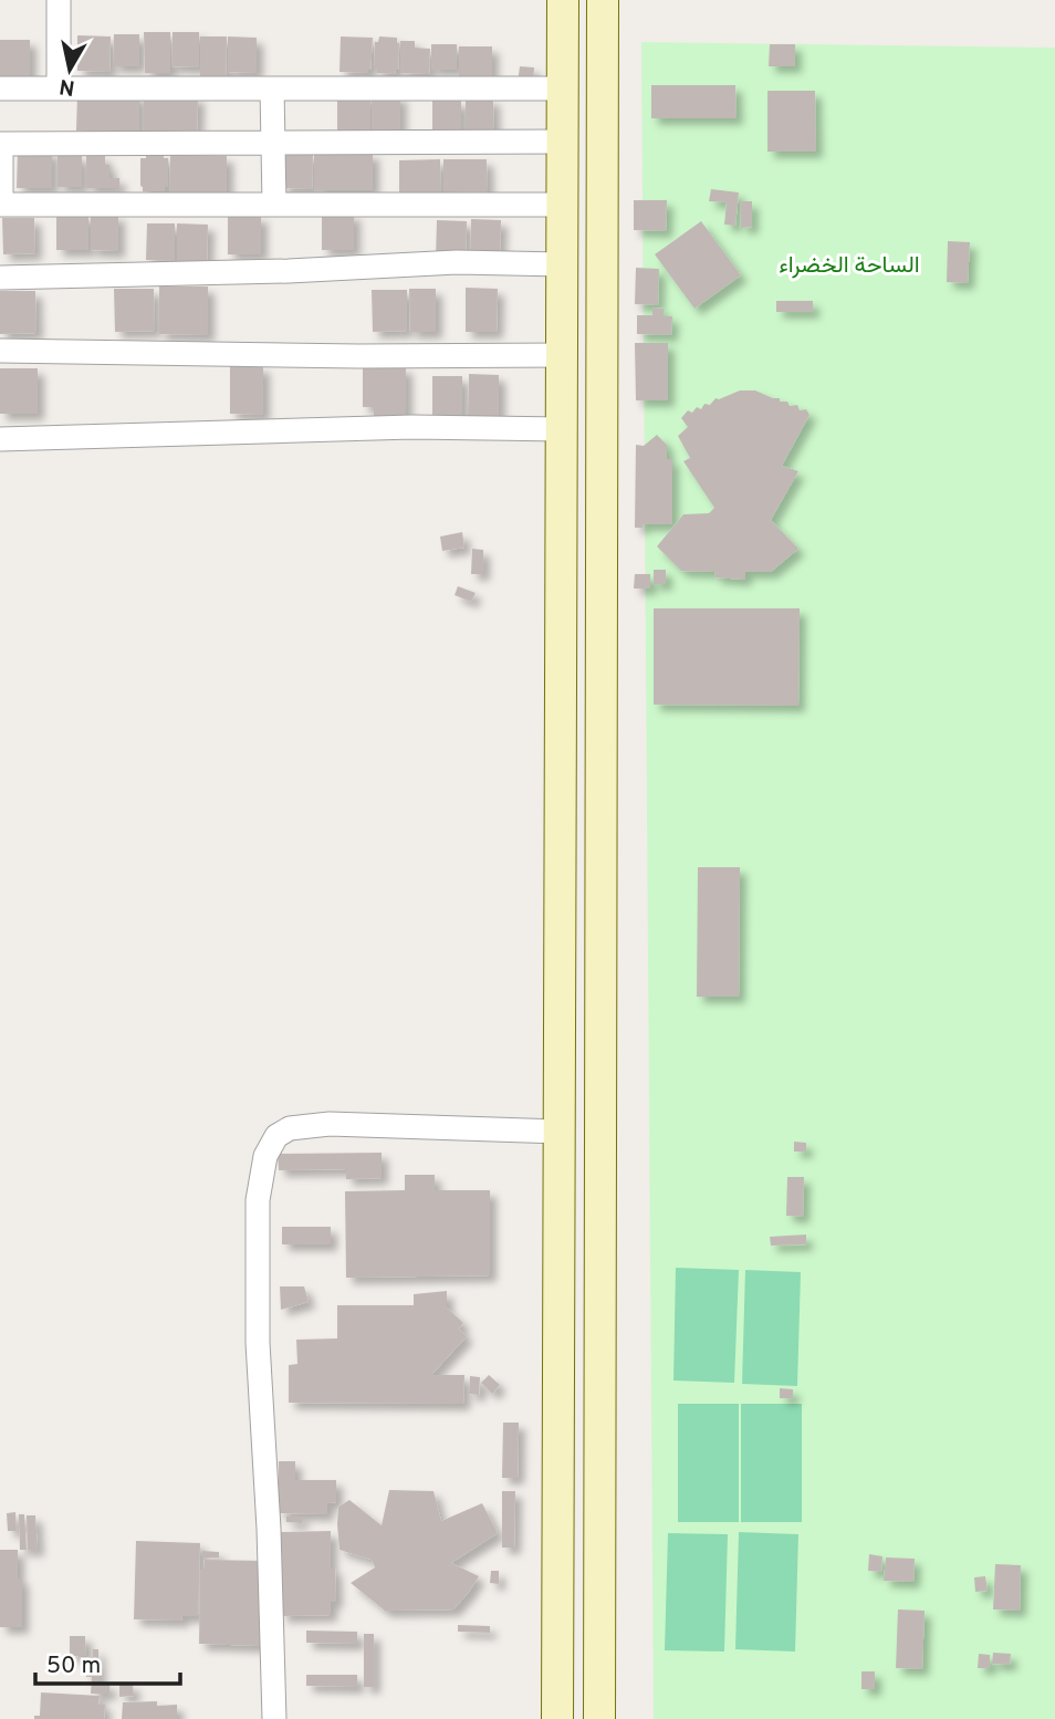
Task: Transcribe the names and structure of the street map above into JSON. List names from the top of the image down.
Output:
{
  "parks": ["الساحة الخضراء"],
  "scale_bar": "50 m",
  "north": "bottom"
}
